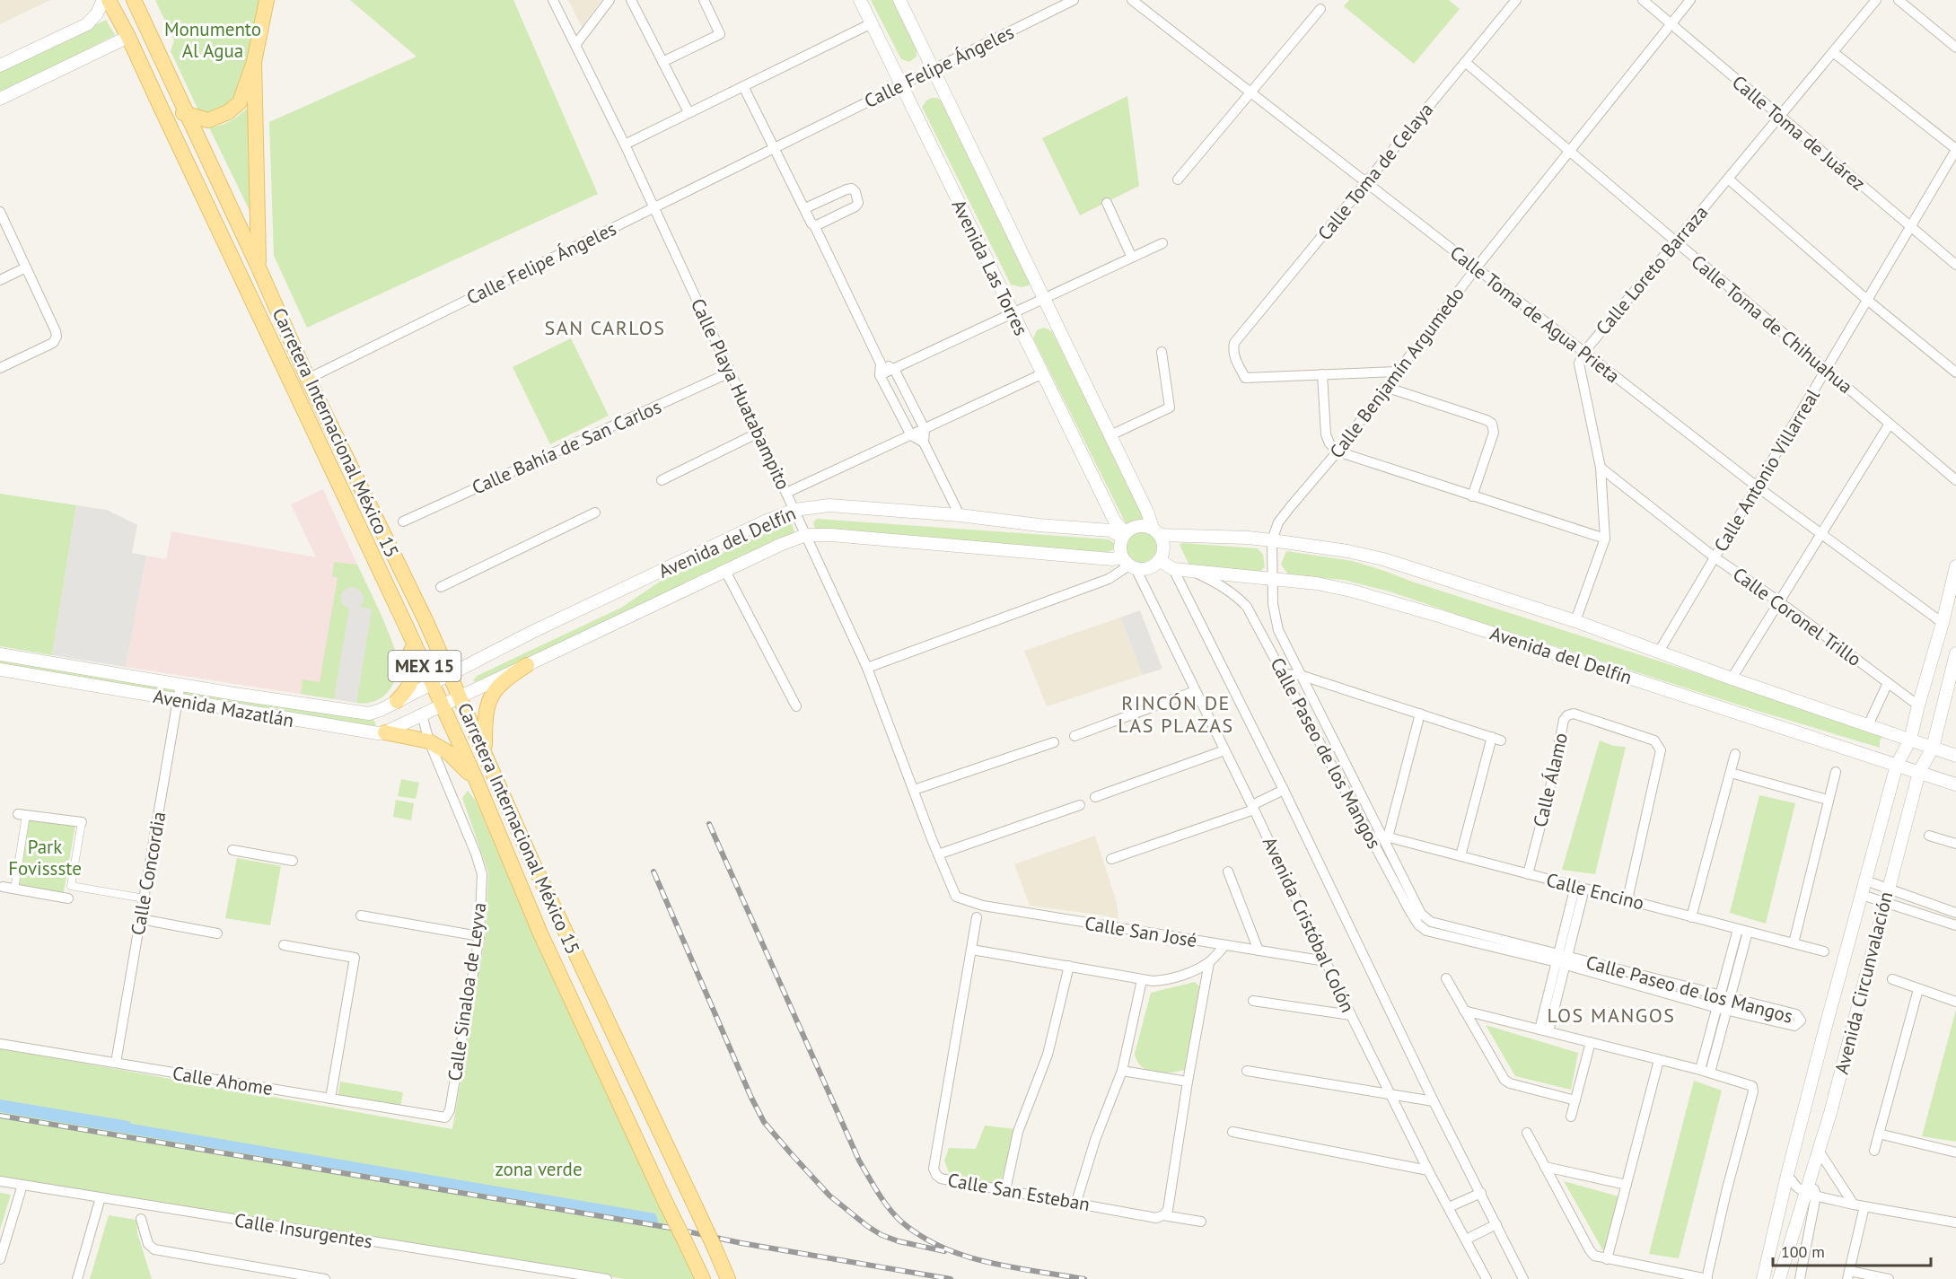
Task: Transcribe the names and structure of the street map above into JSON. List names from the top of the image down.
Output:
{
  "streets": {
    "main road": ["Carretera Internacional México 15", "MEX 15"],
    "street": [
      "Calle Felipe Ángeles",
      "Calle Toma de Juárez",
      "Calle Toma de Celaya",
      "Avenida Las Torres",
      "Calle Loreto Barraza",
      "Calle Toma de Agua Prieta",
      "Calle Toma de Chihuahua",
      "Calle Benjamín Argumedo",
      "Calle Playa Huatabampito",
      "Calle Bahía de San Carlos",
      "Calle Antonio Villarreal",
      "Avenida del Delfín",
      "Calle Coronel Trillo",
      "Avenida Mazatlán",
      "Calle Paseo de los Mangos",
      "Calle Álamo",
      "Calle Concordia",
      "Calle Encino",
      "Avenida Cristóbal Colón",
      "Calle San José",
      "Avenida Circunvalación",
      "Calle Sinaloa de Leyva",
      "Calle Ahome",
      "Calle San Esteban",
      "Calle Insurgentes"
    ]
  },
  "crossings": [
    ["Calle Felipe Ángeles", "Avenida Las Torres"],
    ["Calle Felipe Ángeles", "Calle Playa Huatabampito"],
    ["Calle Felipe Ángeles", "Carretera Internacional México 15"],
    ["Calle Toma de Juárez", "Calle Loreto Barraza"],
    ["Calle Toma de Juárez", "Calle Benjamín Argumedo"],
    ["Calle Toma de Juárez", "Calle Antonio Villarreal"],
    ["Calle Toma de Celaya", "Calle Toma de Agua Prieta"],
    ["Calle Toma de Celaya", "Calle Toma de Chihuahua"],
    ["Avenida Las Torres", "Avenida del Delfín"],
    ["Avenida Las Torres", "Avenida Cristóbal Colón"],
    ["Calle Loreto Barraza", "Calle Toma de Agua Prieta"],
    ["Calle Loreto Barraza", "Calle Toma de Chihuahua"],
    ["Calle Loreto Barraza", "Avenida del Delfín"],
    ["Calle Loreto Barraza", "Calle Coronel Trillo"],
    ["Calle Toma de Agua Prieta", "Calle Benjamín Argumedo"],
    ["Calle Toma de Agua Prieta", "Calle Antonio Villarreal"],
    ["Calle Toma de Agua Prieta", "Avenida Circunvalación"],
    ["Calle Toma de Chihuahua", "Calle Benjamín Argumedo"],
    ["Calle Toma de Chihuahua", "Calle Antonio Villarreal"],
    ["Calle Benjamín Argumedo", "Avenida del Delfín"],
    ["Calle Benjamín Argumedo", "Calle Paseo de los Mangos"],
    ["Calle Playa Huatabampito", "Calle Bahía de San Carlos"],
    ["Calle Playa Huatabampito", "Avenida del Delfín"],
    ["Calle Playa Huatabampito", "Calle San José"],
    ["Carretera Internacional México 15", "Avenida del Delfín"],
    ["Carretera Internacional México 15", "MEX 15"],
    ["Carretera Internacional México 15", "Avenida Mazatlán"],
    ["Calle Antonio Villarreal", "Avenida del Delfín"],
    ["Calle Antonio Villarreal", "Calle Coronel Trillo"],
    ["Avenida del Delfín", "Calle Paseo de los Mangos"],
    ["Avenida del Delfín", "Avenida Cristóbal Colón"],
    ["Avenida del Delfín", "Avenida Circunvalación"],
    ["Calle Coronel Trillo", "Avenida Circunvalación"],
    ["Avenida Mazatlán", "Calle Concordia"],
    ["Calle Paseo de los Mangos", "Calle Encino"],
    ["Calle Álamo", "Calle Encino"],
    ["Calle Concordia", "Calle Ahome"],
    ["Avenida Cristóbal Colón", "Calle San José"],
    ["Calle Sinaloa de Leyva", "Calle Ahome"]
  ],
  "districts": ["SAN CARLOS", "RINCÓN DE LAS PLAZAS", "LOS MANGOS"],
  "parks": ["Monumento Al Agua", "Park Fovissste", "zona verde"],
  "scale_bar": "100 m"
}
